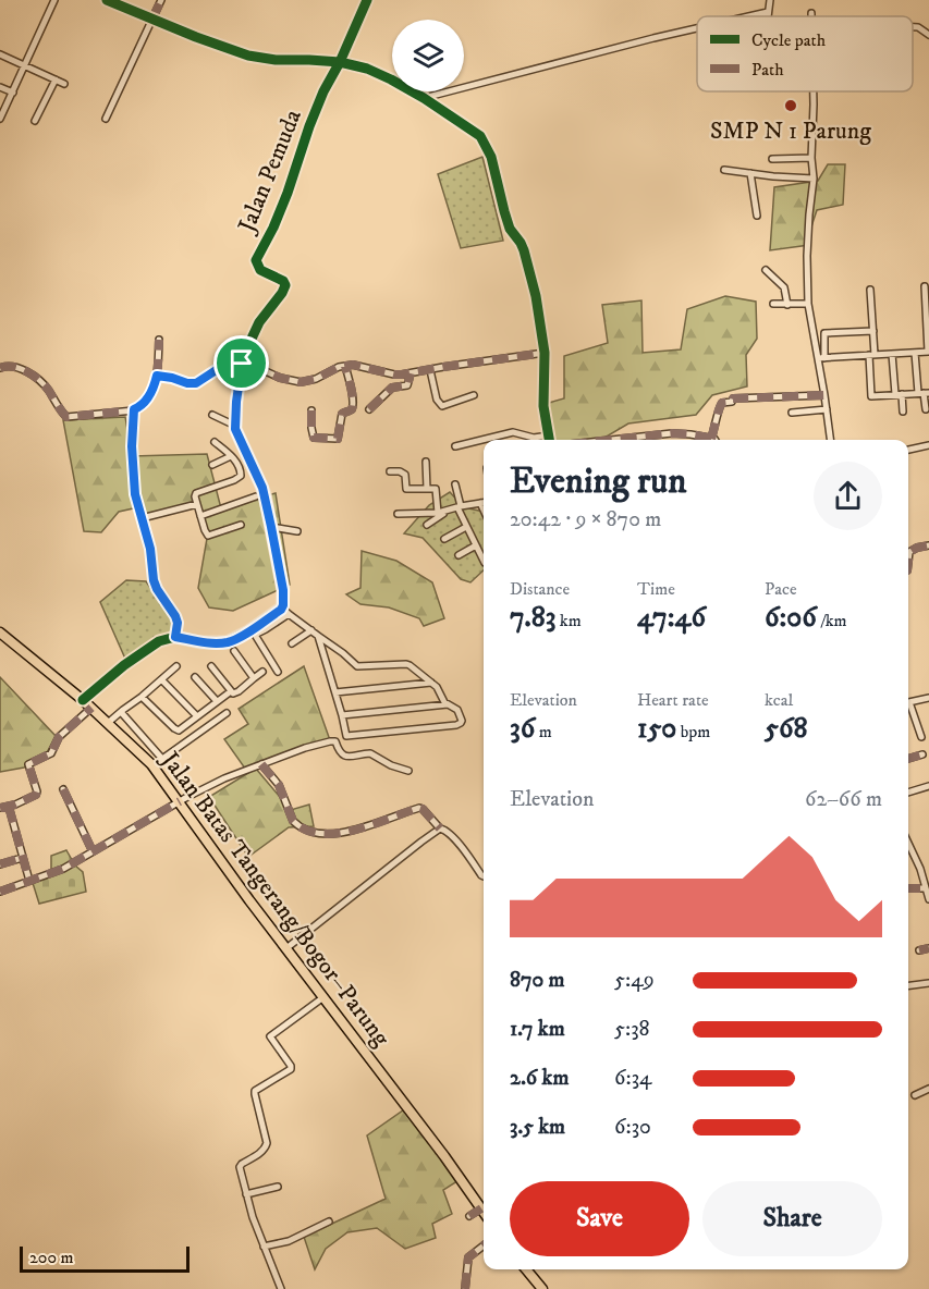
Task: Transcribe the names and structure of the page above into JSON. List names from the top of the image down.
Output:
{
  "streets": {
    "main road": ["Jalan Batas Tangerang/Bogor–Parung"],
    "street": ["Jalan Pemuda"]
  },
  "places": ["SMP N 1 Parung"],
  "legend": ["Cycle path", "Path"],
  "scale_bar": "200 m",
  "page": {
    "heading": ["Evening run", "20:42 · 9 × 870 m"],
    "stats": [
      ["Distance", "7.83 km"],
      ["Time", "47:46"],
      ["Pace", "6:06 /km"],
      ["Elevation", "36 m"],
      ["Heart rate", "150 bpm"],
      ["kcal", "568"]
    ],
    "chart": ["Elevation", "62–66 m"],
    "list": [
      {
        "name": "870 m",
        "note": "5:49"
      },
      {
        "name": "1.7 km",
        "note": "5:38"
      },
      {
        "name": "2.6 km",
        "note": "6:34"
      },
      {
        "name": "3.5 km",
        "note": "6:30"
      }
    ],
    "buttons": ["Save", "Share"],
    "scale": "200 m"
  }
}
